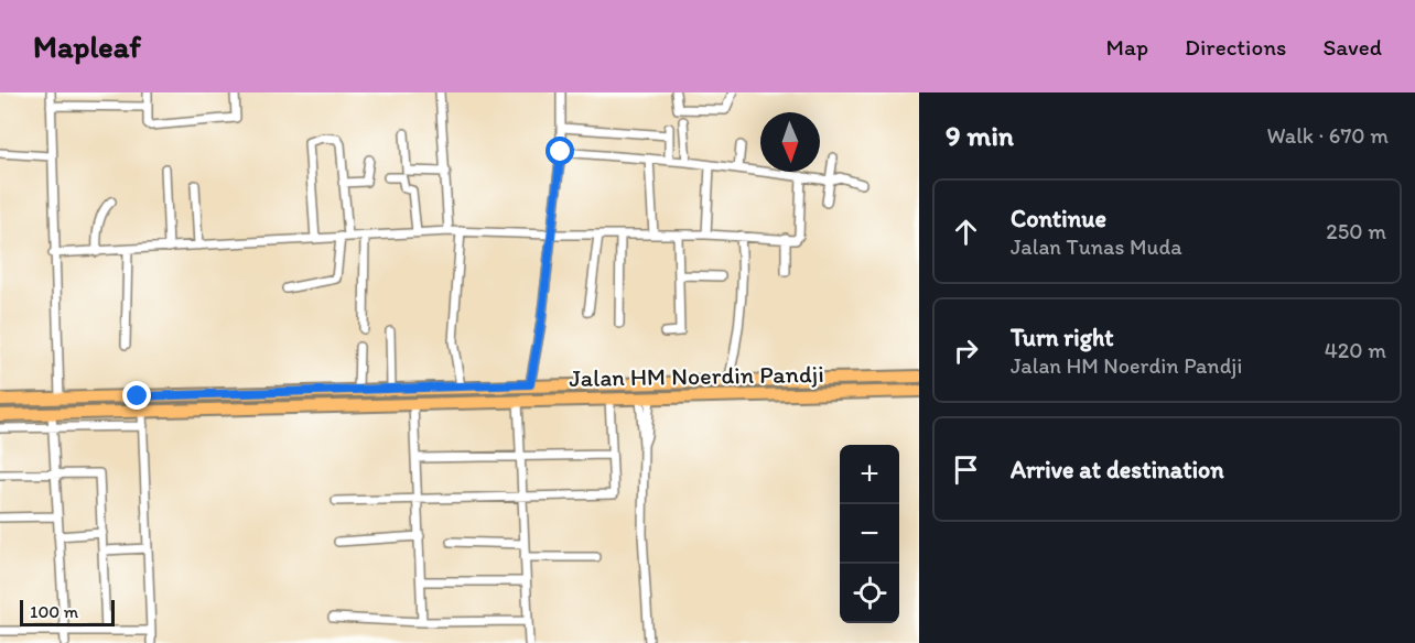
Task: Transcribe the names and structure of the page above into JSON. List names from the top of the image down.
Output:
{
  "streets": {
    "main road": ["Jalan HM Noerdin Pandji"]
  },
  "scale_bar": "100 m",
  "north": "bottom",
  "page": {
    "header": "Mapleaf",
    "nav": ["Map", "Directions", "Saved"],
    "heading": ["9 min", "Walk · 670 m"],
    "list": [
      ["Continue", "Jalan Tunas Muda", "250 m"],
      ["Turn right", "Jalan HM Noerdin Pandji", "420 m"],
      "Arrive at destination"
    ],
    "map_buttons": ["+", "−"],
    "scale": "100 m"
  }
}
